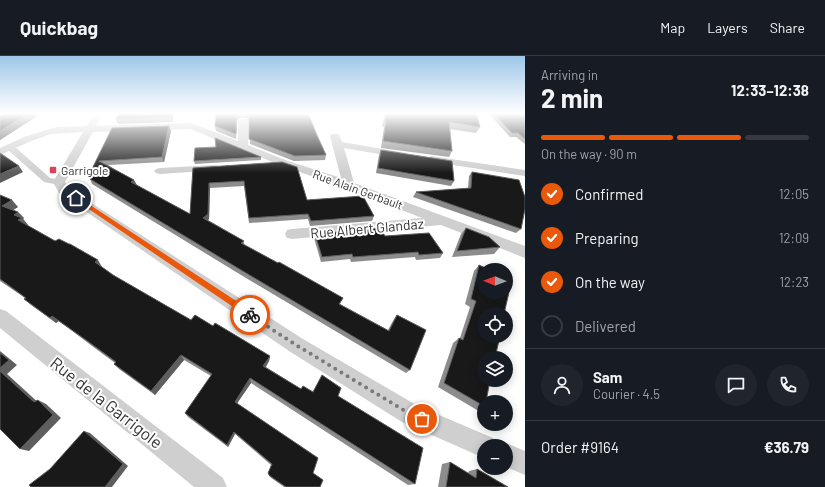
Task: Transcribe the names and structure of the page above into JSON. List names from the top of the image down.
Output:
{
  "streets": {
    "street": ["Rue Alain Gerbault", "Rue Albert Glandaz", "Rue de la Garrigole"]
  },
  "crossings": [
    ["Rue Alain Gerbault", "Rue Albert Glandaz"]
  ],
  "places": {
    "transit": ["Garrigole"]
  },
  "north": "left",
  "page": {
    "header": "Quickbag",
    "nav": ["Map", "Layers", "Share"],
    "heading": ["2 min", "Arriving in", "12:33–12:38"],
    "panel": [
      "Sam",
      "Courier · 4.5",
      "Order #9164",
      "€36.79"
    ],
    "bar": "On the way · 90 m",
    "list": [
      ["Confirmed", "12:05"],
      ["Preparing", "12:09"],
      ["On the way", "12:23"],
      "Delivered"
    ],
    "map_buttons": ["+", "−"]
  }
}
